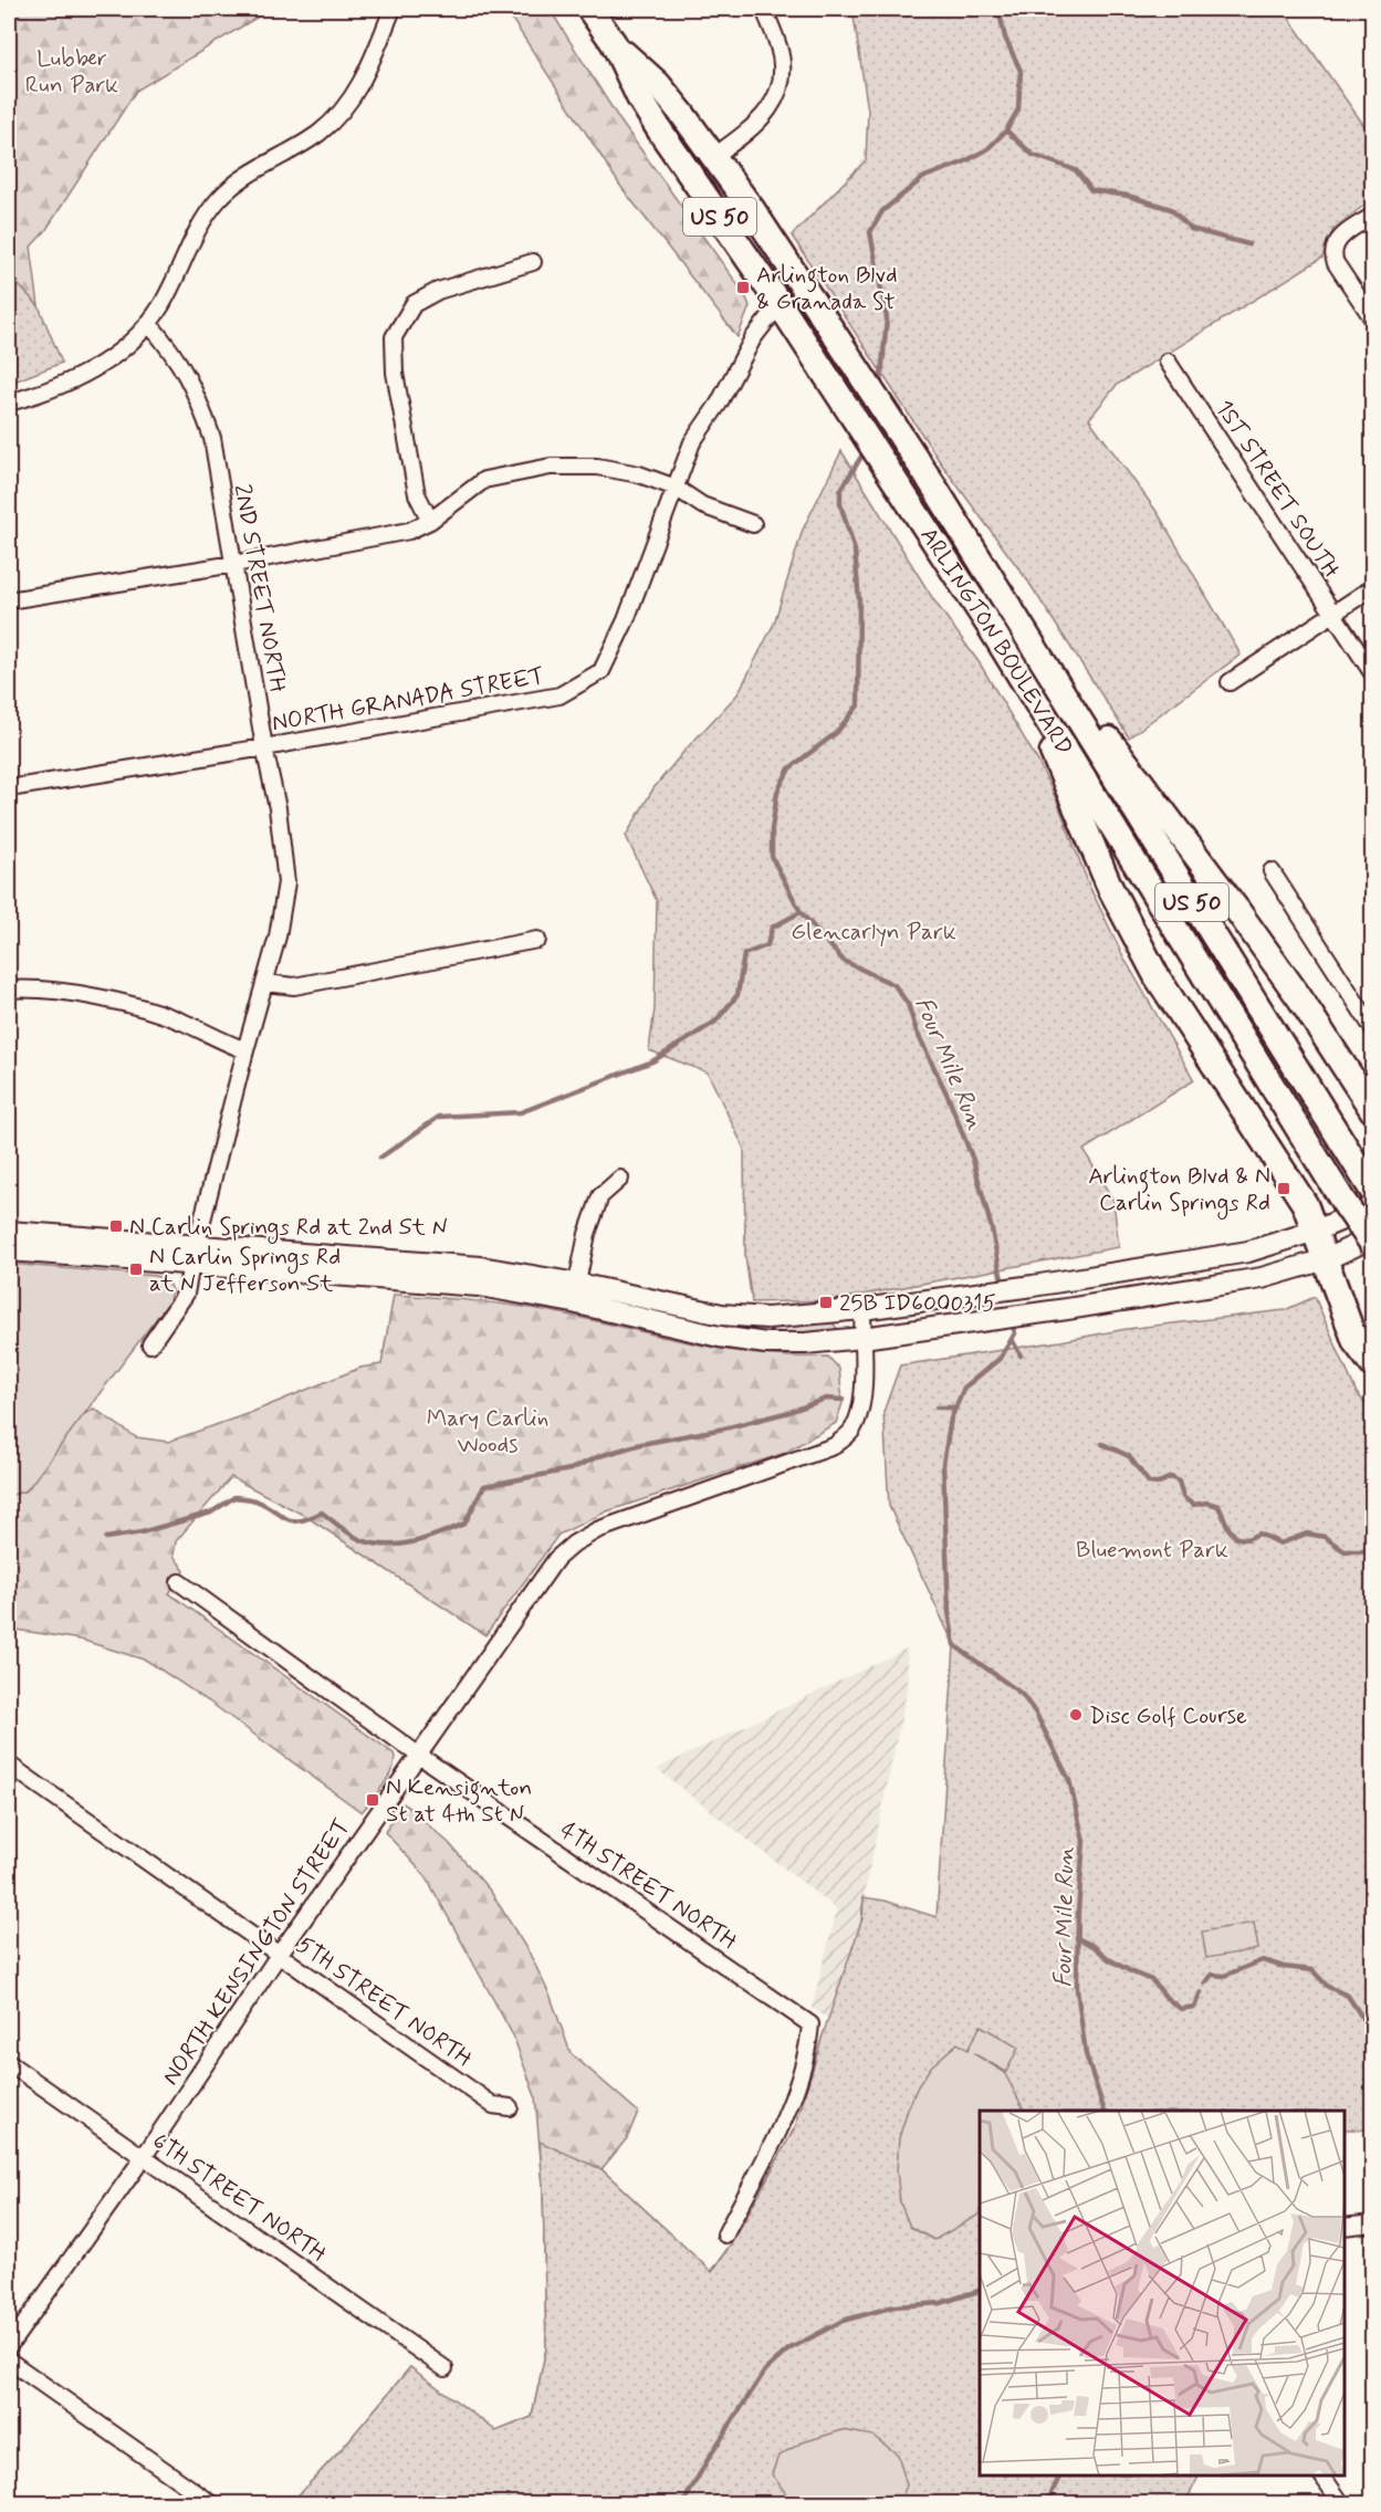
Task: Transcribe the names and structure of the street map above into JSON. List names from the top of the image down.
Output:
{
  "streets": {
    "highway": ["US 50", "ARLINGTON BOULEVARD"],
    "street": [
      "1ST STREET SOUTH",
      "2ND STREET NORTH",
      "NORTH GRANADA STREET",
      "4TH STREET NORTH",
      "NORTH KENSINGTON STREET",
      "5TH STREET NORTH",
      "6TH STREET NORTH"
    ]
  },
  "crossings": [
    ["2ND STREET NORTH", "NORTH GRANADA STREET"],
    ["ARLINGTON BOULEVARD", "NORTH GRANADA STREET"],
    ["4TH STREET NORTH", "NORTH KENSINGTON STREET"],
    ["NORTH KENSINGTON STREET", "5TH STREET NORTH"],
    ["NORTH KENSINGTON STREET", "6TH STREET NORTH"]
  ],
  "water": ["Four Mile Run"],
  "parks": [
    "Lubber Run Park",
    "Glencarlyn Park",
    "Mary Carlin Woods",
    "Bluemont Park"
  ],
  "places": {
    "transit": [
      "Arlington Blvd & Granada St",
      "Arlington Blvd & N Carlin Springs Rd",
      "N Carlin Springs Rd at 2nd St N",
      "N Carlin Springs Rd at N Jefferson St",
      "25B ID6000315",
      "N Kensignton St at 4th St N"
    ],
    "other": ["Disc Golf Course"]
  }
}
